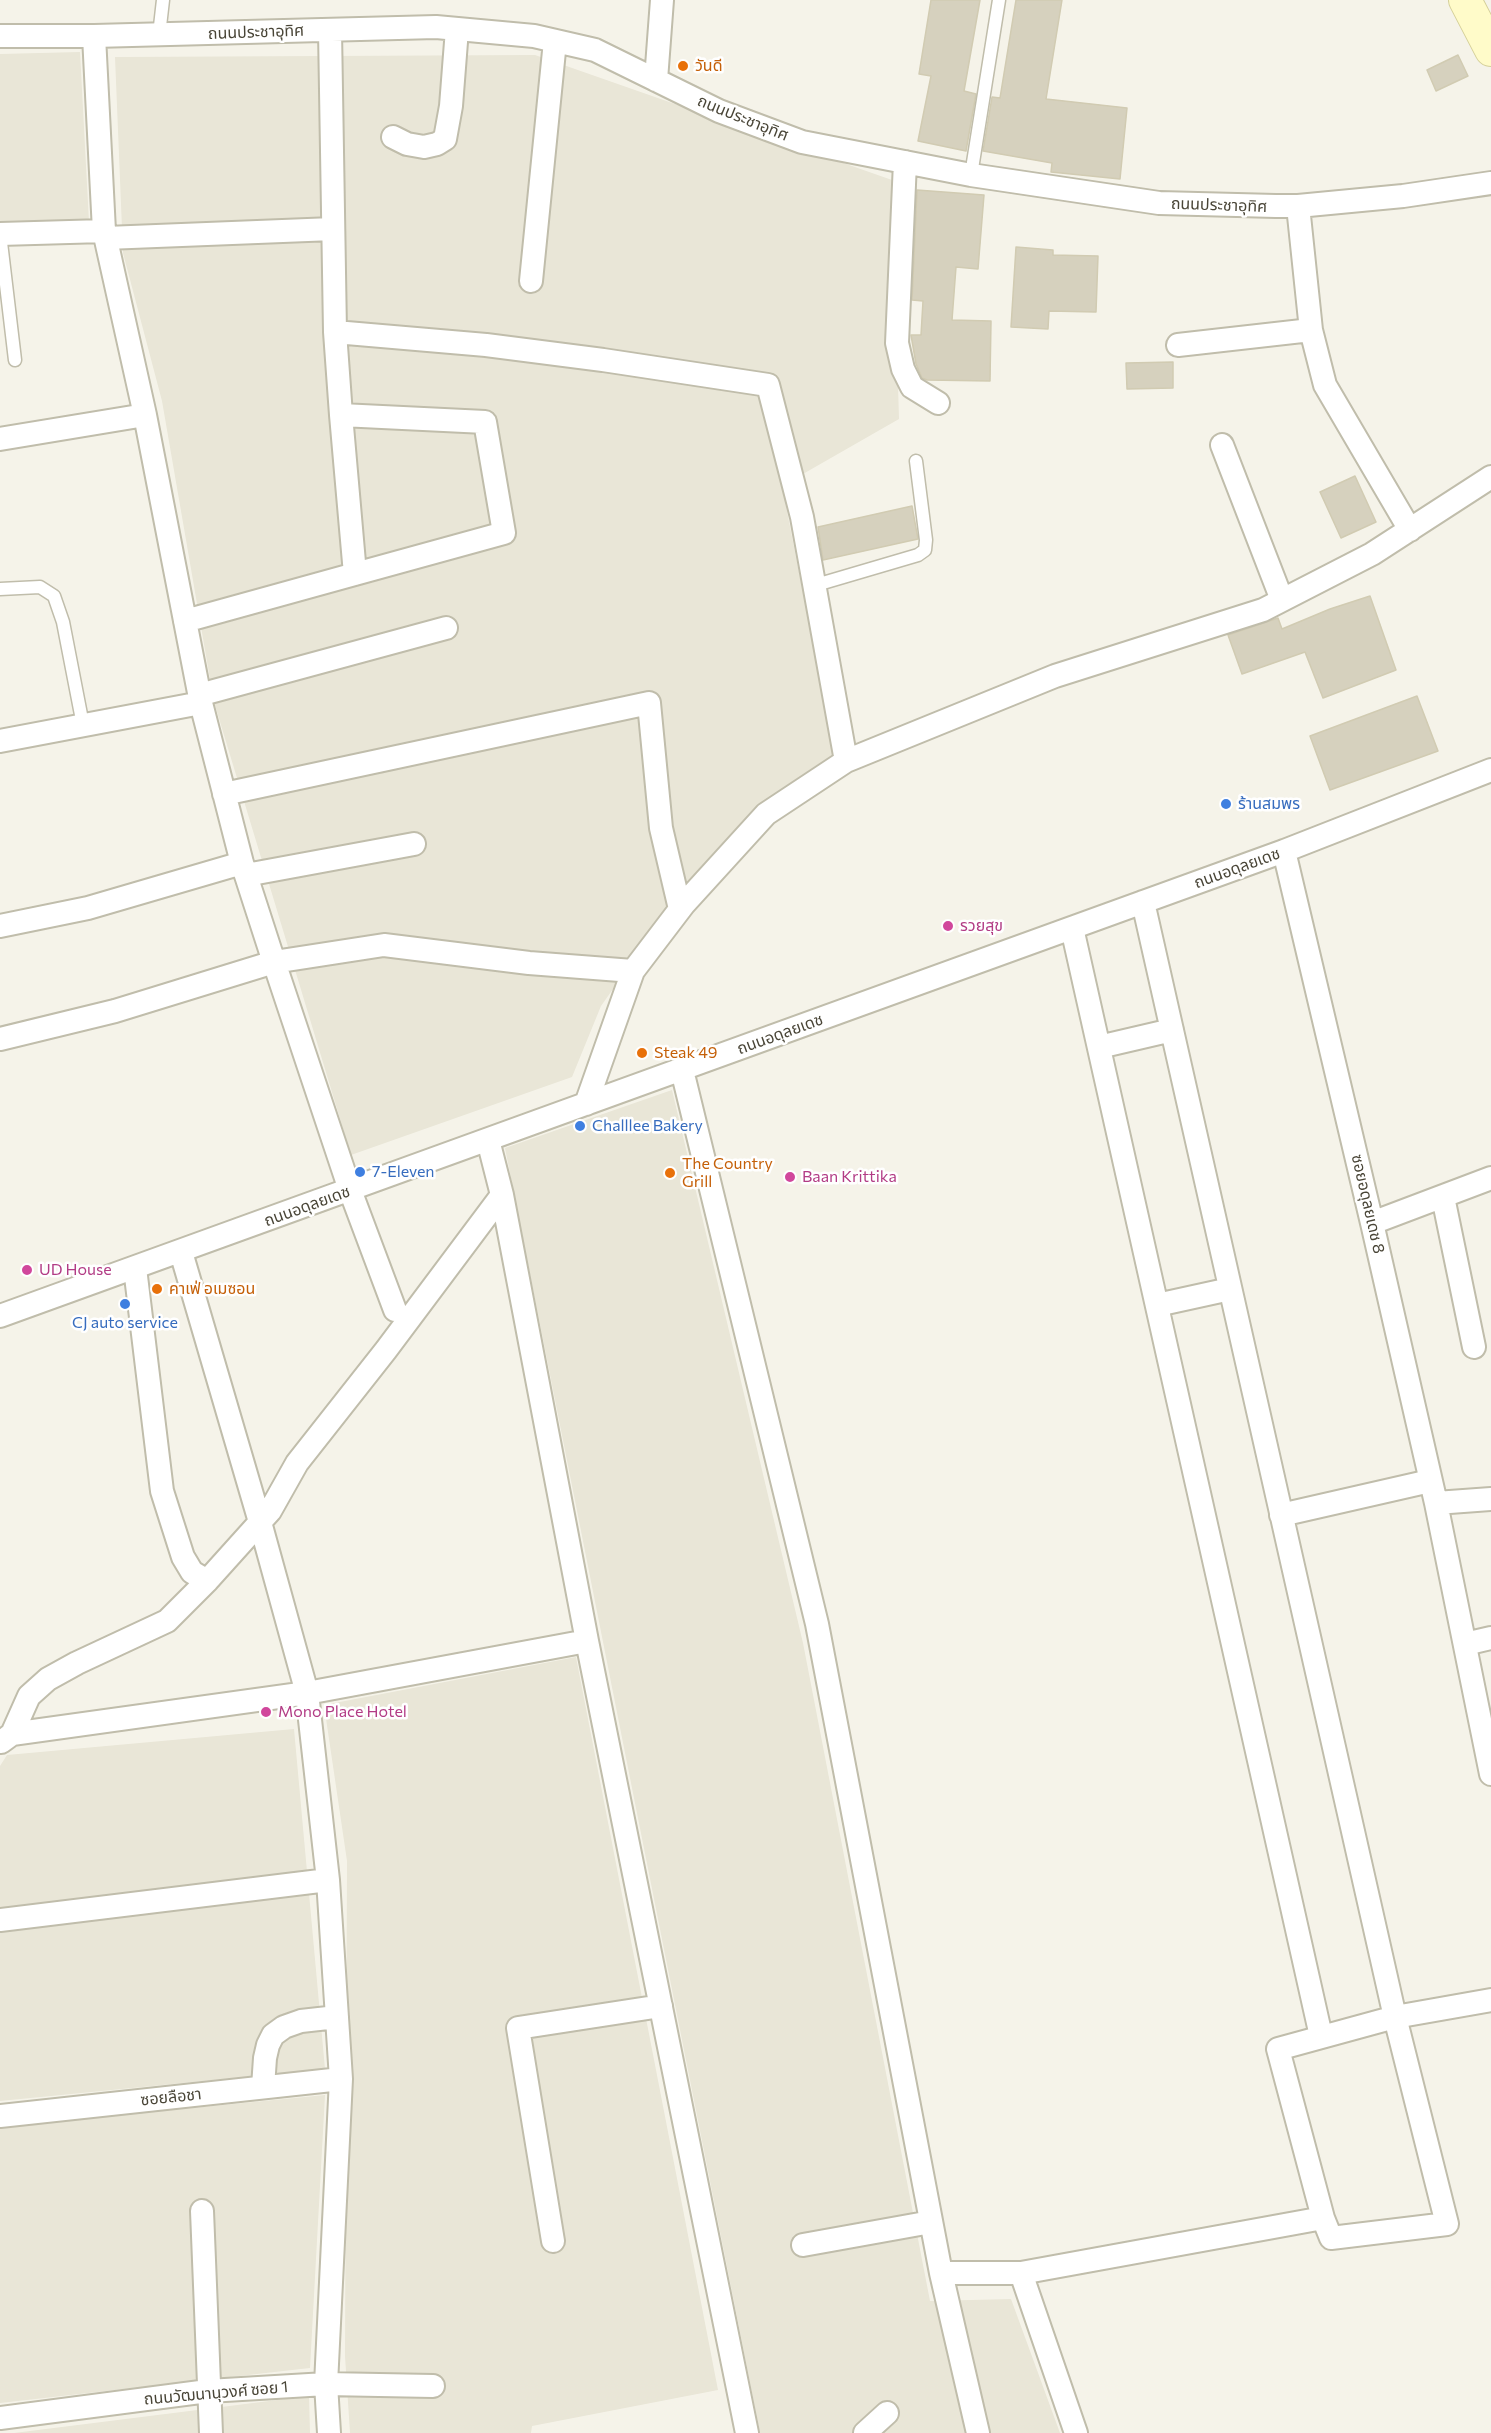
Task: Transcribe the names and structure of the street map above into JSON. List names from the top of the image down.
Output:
{
  "streets": {
    "street": [
      "ถนนประชาอุทิศ",
      "ถนนอดุลยเดช",
      "ซอยอดุลยเดช 8",
      "ซอยลือชา",
      "ถนนวัฒนานุวงศ์ ซอย 1"
    ]
  },
  "crossings": [
    ["ถนนอดุลยเดช", "ซอยอดุลยเดช 8"]
  ],
  "places": [
    "วันดี",
    "ร้านสมพร",
    "รวยสุข",
    "Steak 49",
    "Challlee Bakery",
    "7-Eleven",
    "The Country Grill",
    "Baan Krittika",
    "UD House",
    "คาเฟ่ อเมซอน",
    "CJ auto service",
    "Mono Place Hotel"
  ]
}
